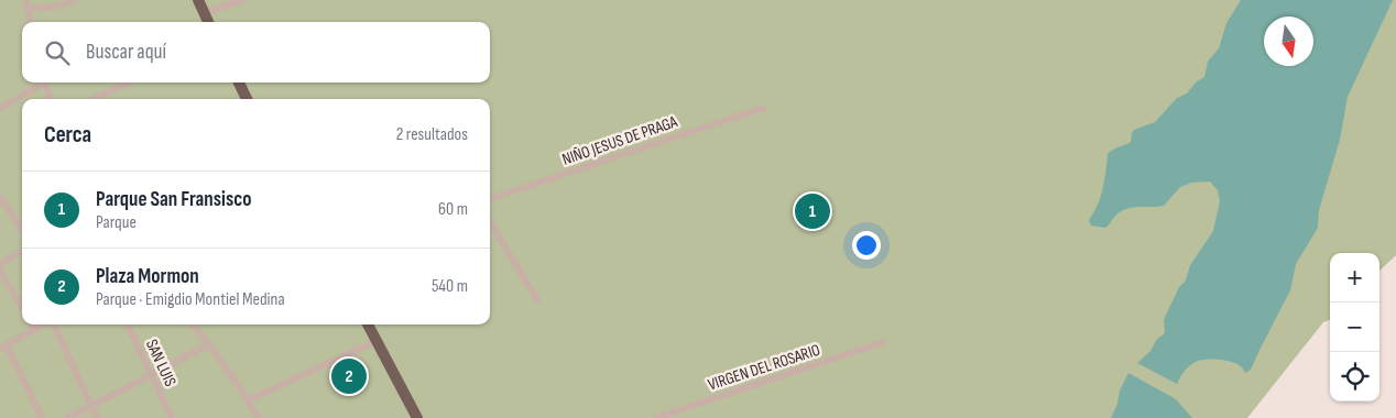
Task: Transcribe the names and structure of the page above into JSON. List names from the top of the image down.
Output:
{
  "streets": {
    "street": ["NIÑO JESUS DE PRAGA", "SAN LUIS", "VIRGEN DEL ROSARIO"]
  },
  "north": "bottom",
  "page": {
    "search": "Buscar aquí",
    "heading": ["Cerca", "2 resultados"],
    "list": [
      {
        "mark": "1",
        "name": "Parque San Fransisco",
        "note": "Parque",
        "value": "60 m"
      },
      {
        "mark": "2",
        "name": "Plaza Mormon",
        "note": "Parque · Emigdio Montiel Medina",
        "value": "540 m"
      }
    ],
    "pins": ["1", "2"],
    "map_buttons": ["+", "−"]
  }
}
